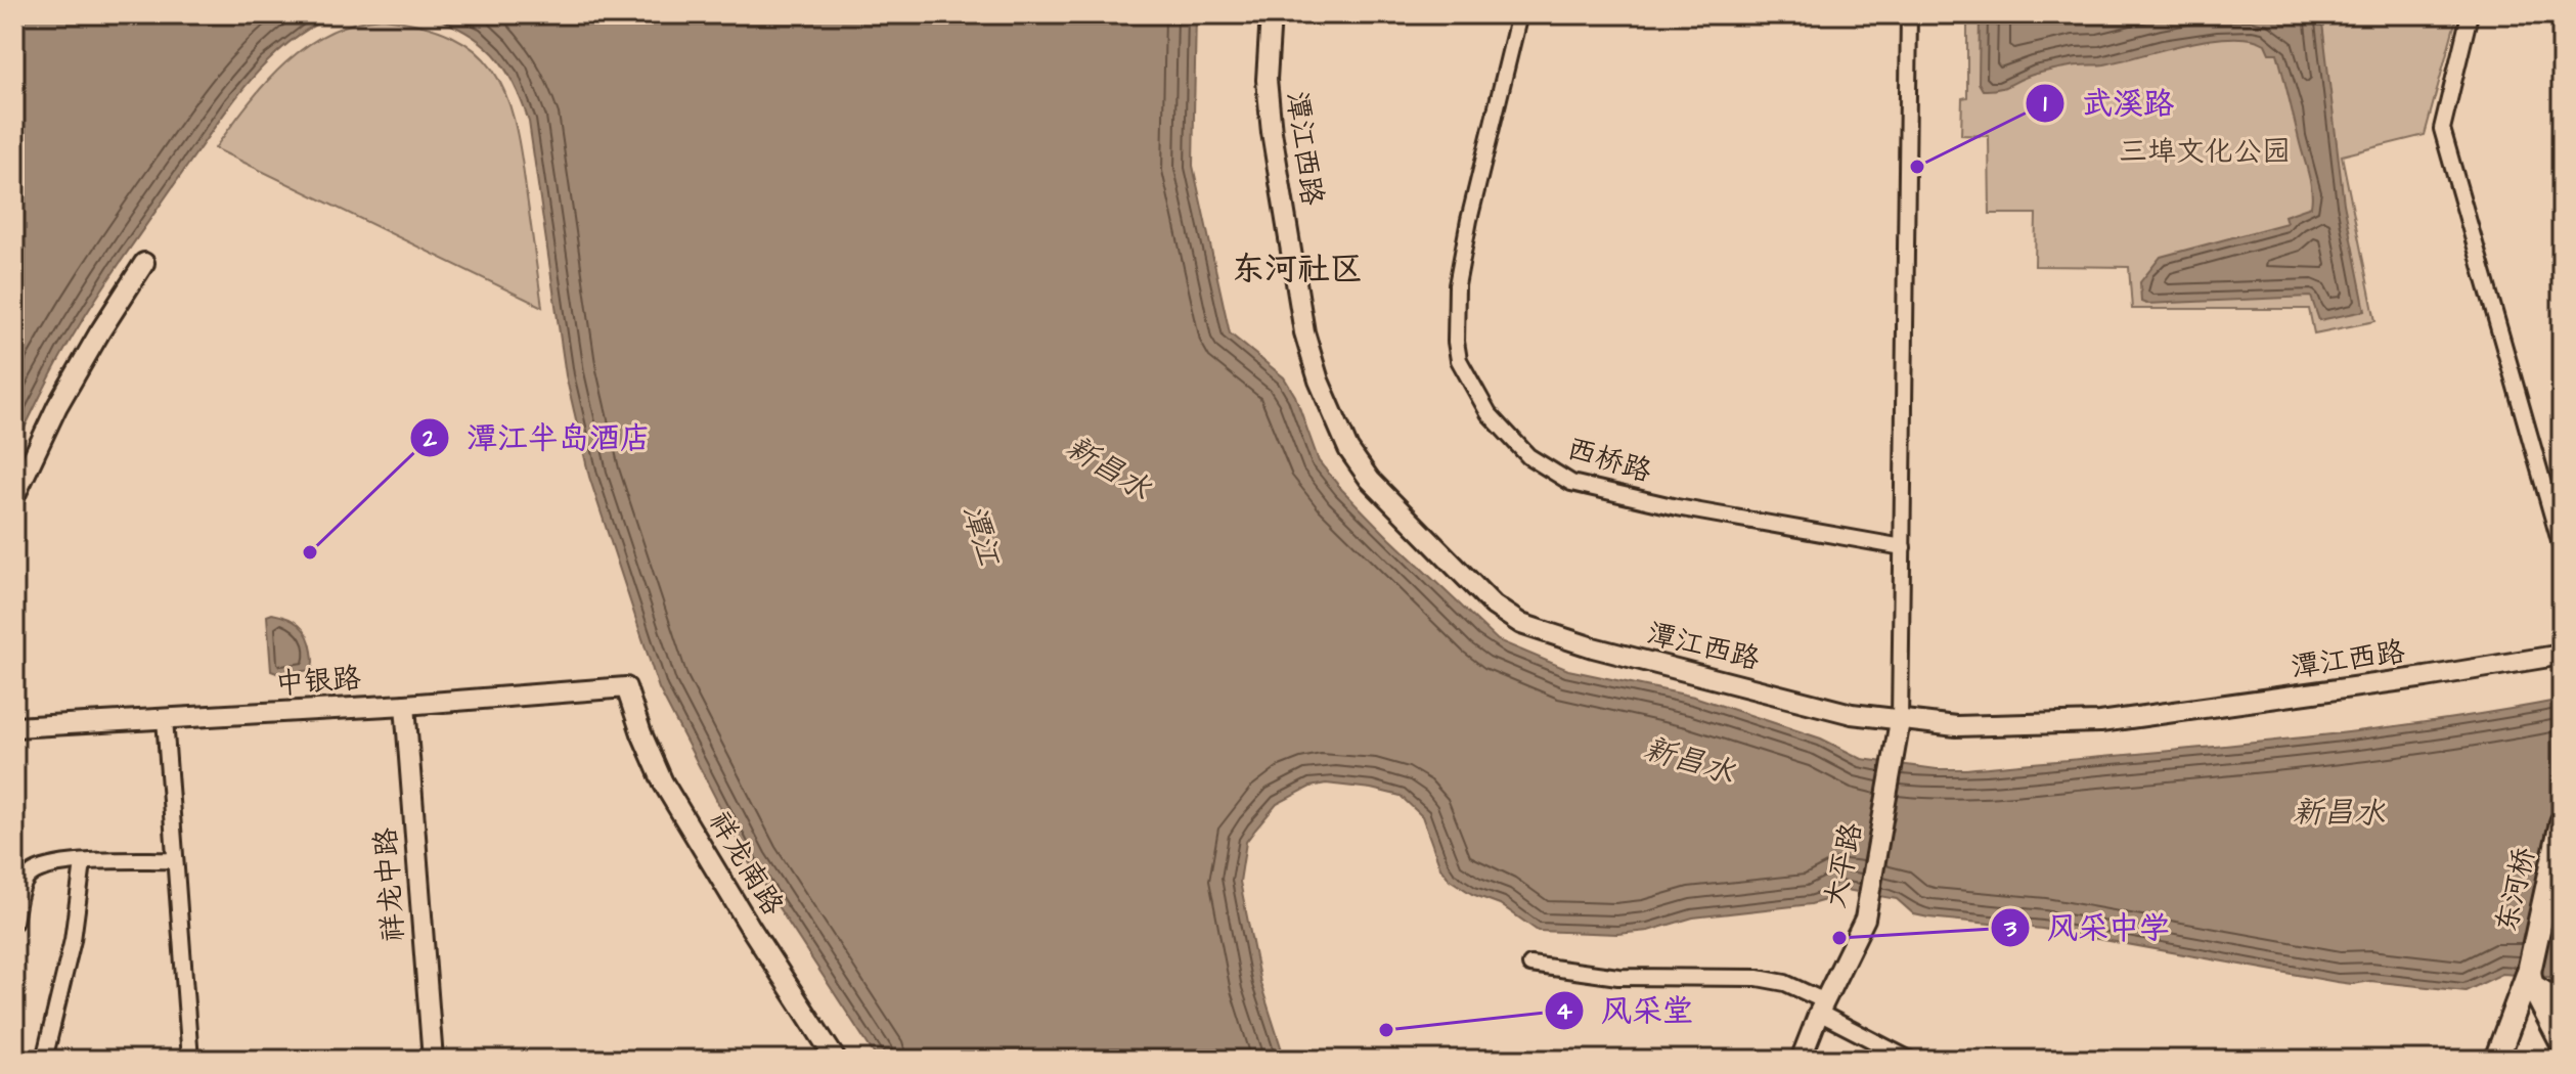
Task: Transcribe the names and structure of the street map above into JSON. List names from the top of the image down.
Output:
{
  "streets": {
    "main road": ["东河桥"],
    "street": [
      "潭江西路",
      "西桥路",
      "中银路",
      "祥龙南路",
      "大平路",
      "祥龙中路"
    ]
  },
  "crossings": [
    ["潭江西路", "大平路"],
    ["中银路", "祥龙南路"],
    ["中银路", "祥龙中路"]
  ],
  "districts": ["东河社区"],
  "water": ["新昌水", "潭江"],
  "parks": ["三埠文化公园"],
  "places": [
    "武溪路",
    "潭江半岛酒店",
    "风采中学",
    "风采堂"
  ]
}
